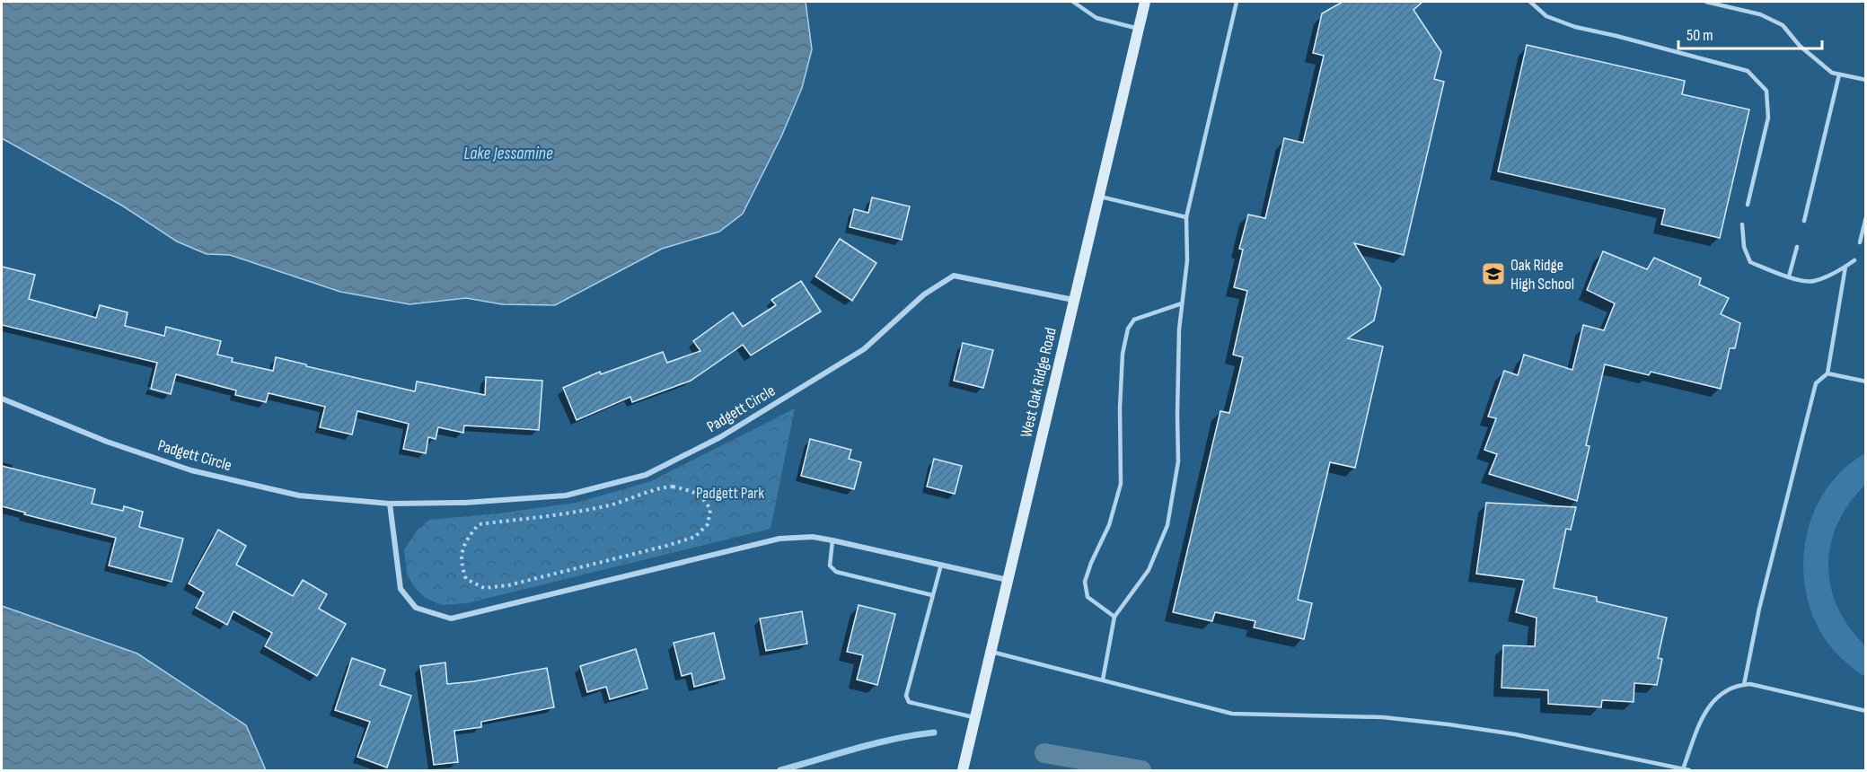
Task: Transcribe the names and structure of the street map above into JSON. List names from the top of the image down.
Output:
{
  "streets": {
    "main road": ["West Oak Ridge Road"],
    "street": ["Padgett Circle"]
  },
  "crossings": [
    ["West Oak Ridge Road", "Padgett Circle"]
  ],
  "water": ["Lake Jessamine"],
  "parks": ["Padgett Park"],
  "places": {
    "school or university": ["Oak Ridge High School"]
  },
  "scale_bar": "50 m"
}
